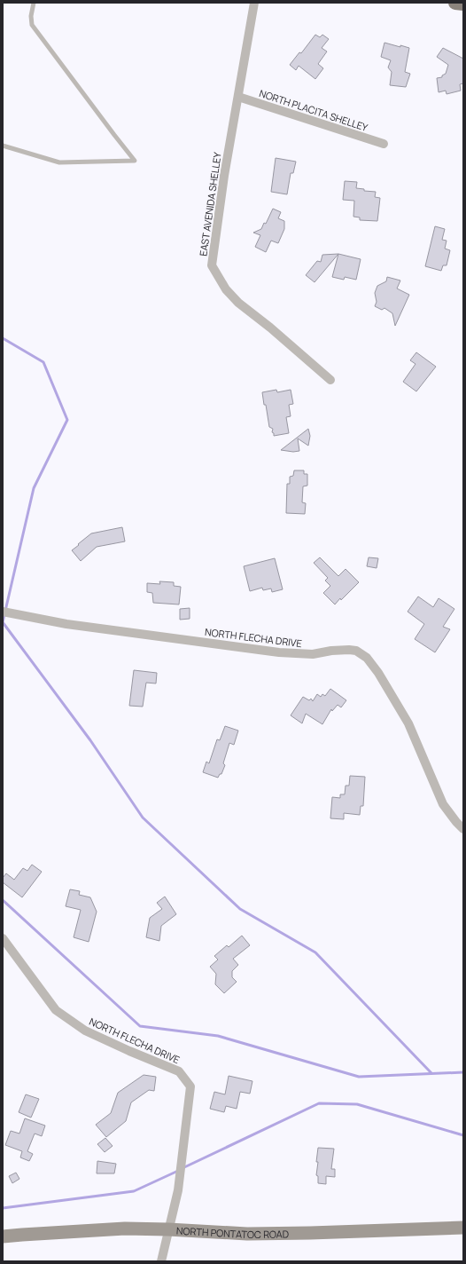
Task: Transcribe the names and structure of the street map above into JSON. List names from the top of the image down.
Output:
{
  "streets": {
    "street": [
      "NORTH PLACITA SHELLEY",
      "EAST AVENIDA SHELLEY",
      "NORTH FLECHA DRIVE",
      "NORTH PONTATOC ROAD"
    ]
  },
  "crossings": [
    ["NORTH PLACITA SHELLEY", "EAST AVENIDA SHELLEY"],
    ["NORTH FLECHA DRIVE", "NORTH PONTATOC ROAD"]
  ]
}
